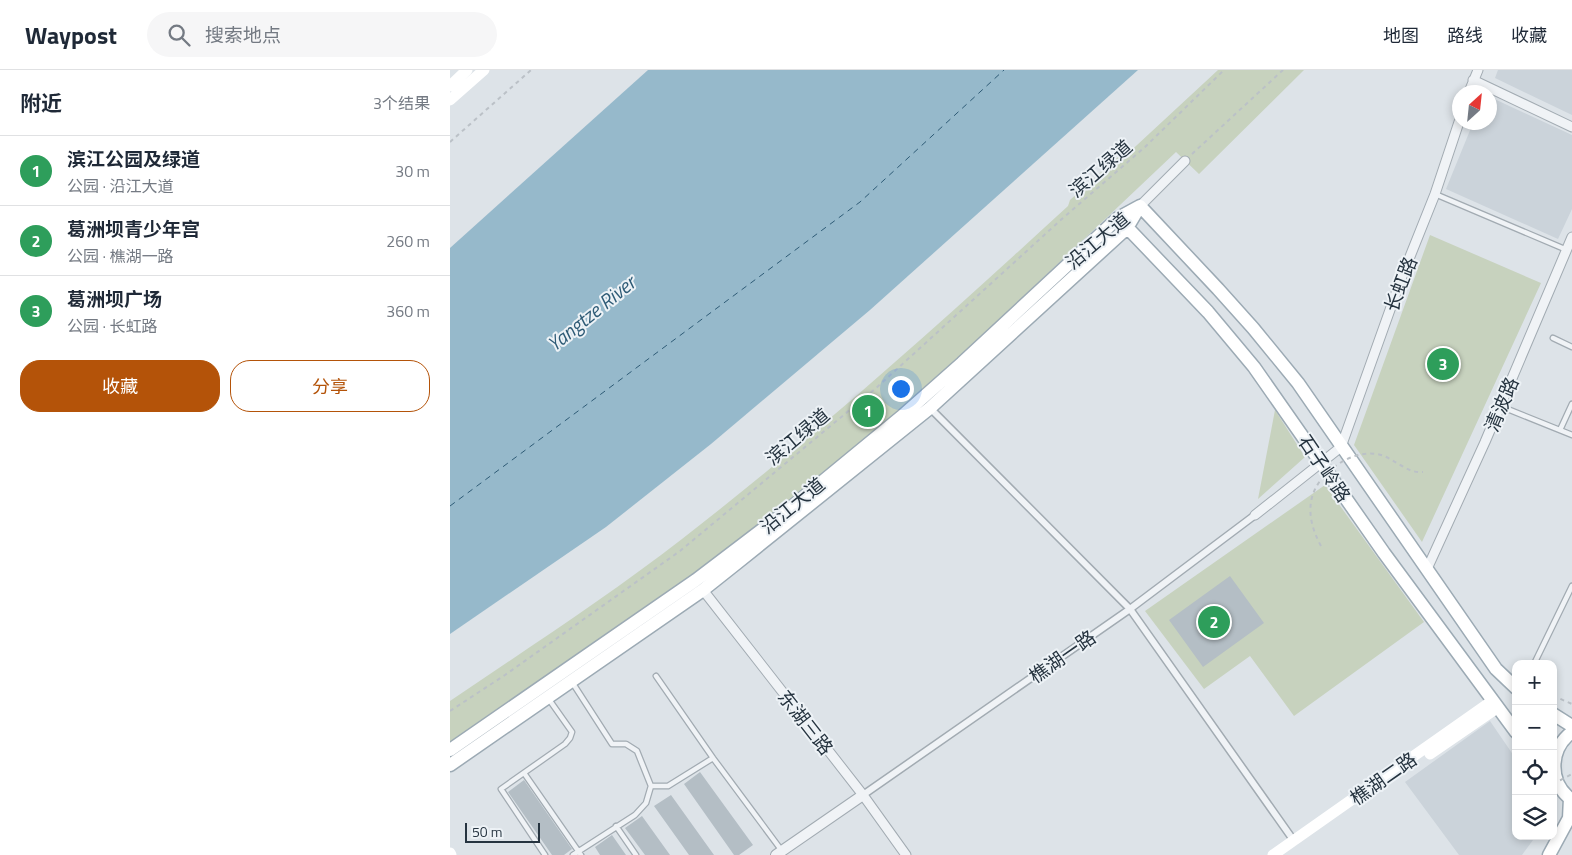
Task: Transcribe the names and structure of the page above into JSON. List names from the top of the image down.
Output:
{
  "streets": {
    "main road": ["沿江大道", "石子岭路", "樵湖二路"],
    "street": [
      "长虹路",
      "清波路",
      "樵湖一路",
      "东湖三路"
    ],
    "path": ["滨江绿道"]
  },
  "crossings": [
    ["沿江大道", "石子岭路"],
    ["沿江大道", "东湖三路"],
    ["长虹路", "石子岭路"],
    ["长虹路", "樵湖一路"],
    ["清波路", "石子岭路"],
    ["石子岭路", "樵湖一路"],
    ["石子岭路", "樵湖二路"],
    ["樵湖一路", "东湖三路"]
  ],
  "water": ["Yangtze River"],
  "scale_bar": "50 m",
  "north": "top right",
  "page": {
    "header": "Waypost",
    "search": "搜索地点",
    "nav": ["地图", "路线", "收藏"],
    "heading": ["附近", "3个结果"],
    "list": [
      {
        "mark": "1",
        "name": "滨江公园及绿道",
        "note": "公园 · 沿江大道",
        "value": "30 m"
      },
      {
        "mark": "2",
        "name": "葛洲坝青少年宫",
        "note": "公园 · 樵湖一路",
        "value": "260 m"
      },
      {
        "mark": "3",
        "name": "葛洲坝广场",
        "note": "公园 · 长虹路",
        "value": "360 m"
      }
    ],
    "buttons": ["收藏", "分享"],
    "pins": ["3", "1", "2"],
    "map_buttons": ["+", "−"],
    "scale": "50 m"
  }
}
